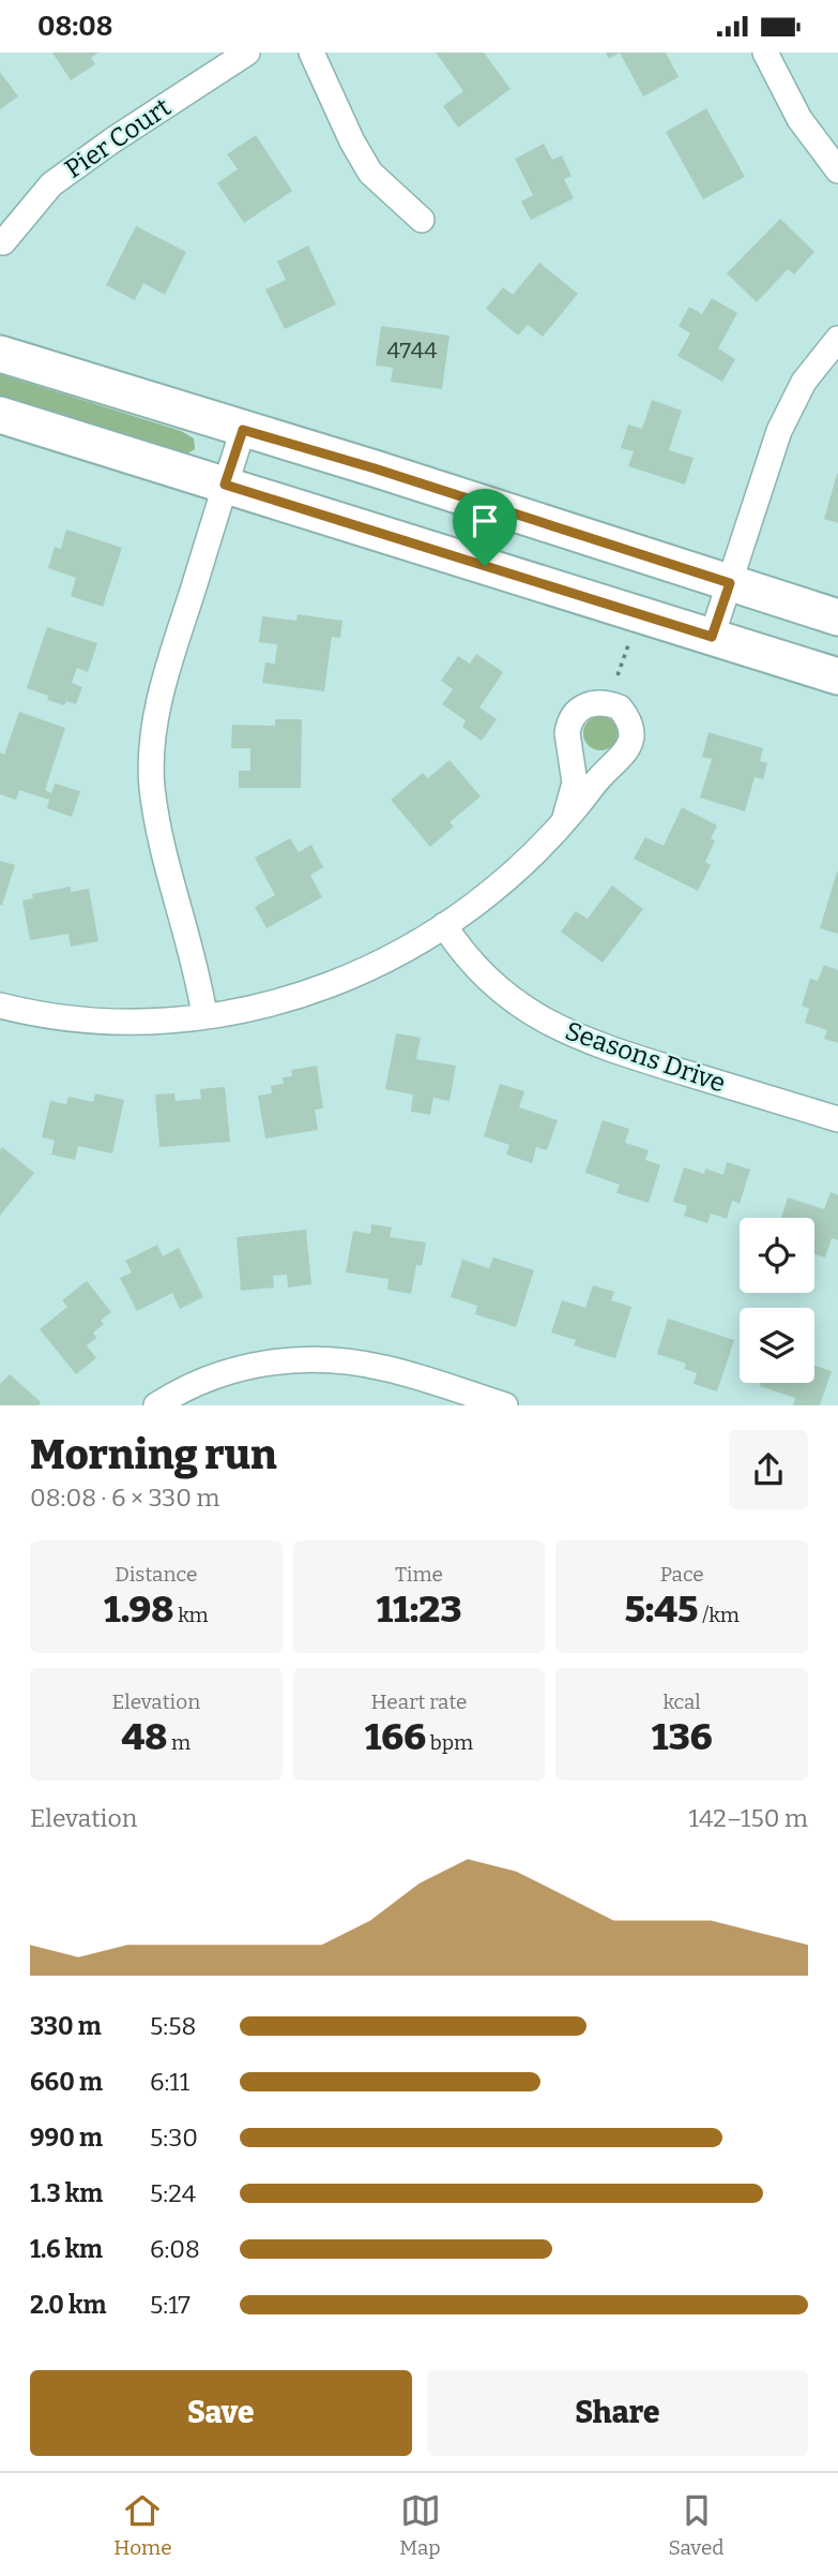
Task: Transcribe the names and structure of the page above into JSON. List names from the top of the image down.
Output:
{
  "streets": {
    "street": ["Pier Court", "Seasons Drive"]
  },
  "house_numbers": ["4744"],
  "page": {
    "status": "08:08",
    "heading": ["Morning run", "08:08 · 6 × 330 m"],
    "stats": [
      ["Distance", "1.98 km"],
      ["Time", "11:23"],
      ["Pace", "5:45 /km"],
      ["Elevation", "48 m"],
      ["Heart rate", "166 bpm"],
      ["kcal", "136"]
    ],
    "chart": ["Elevation", "142–150 m"],
    "list": [
      {
        "name": "330 m",
        "note": "5:58"
      },
      {
        "name": "660 m",
        "note": "6:11"
      },
      {
        "name": "990 m",
        "note": "5:30"
      },
      {
        "name": "1.3 km",
        "note": "5:24"
      },
      {
        "name": "1.6 km",
        "note": "6:08"
      },
      {
        "name": "2.0 km",
        "note": "5:17"
      }
    ],
    "buttons": ["Save", "Share"],
    "tabs": ["Home", "Map", "Saved"]
  }
}
